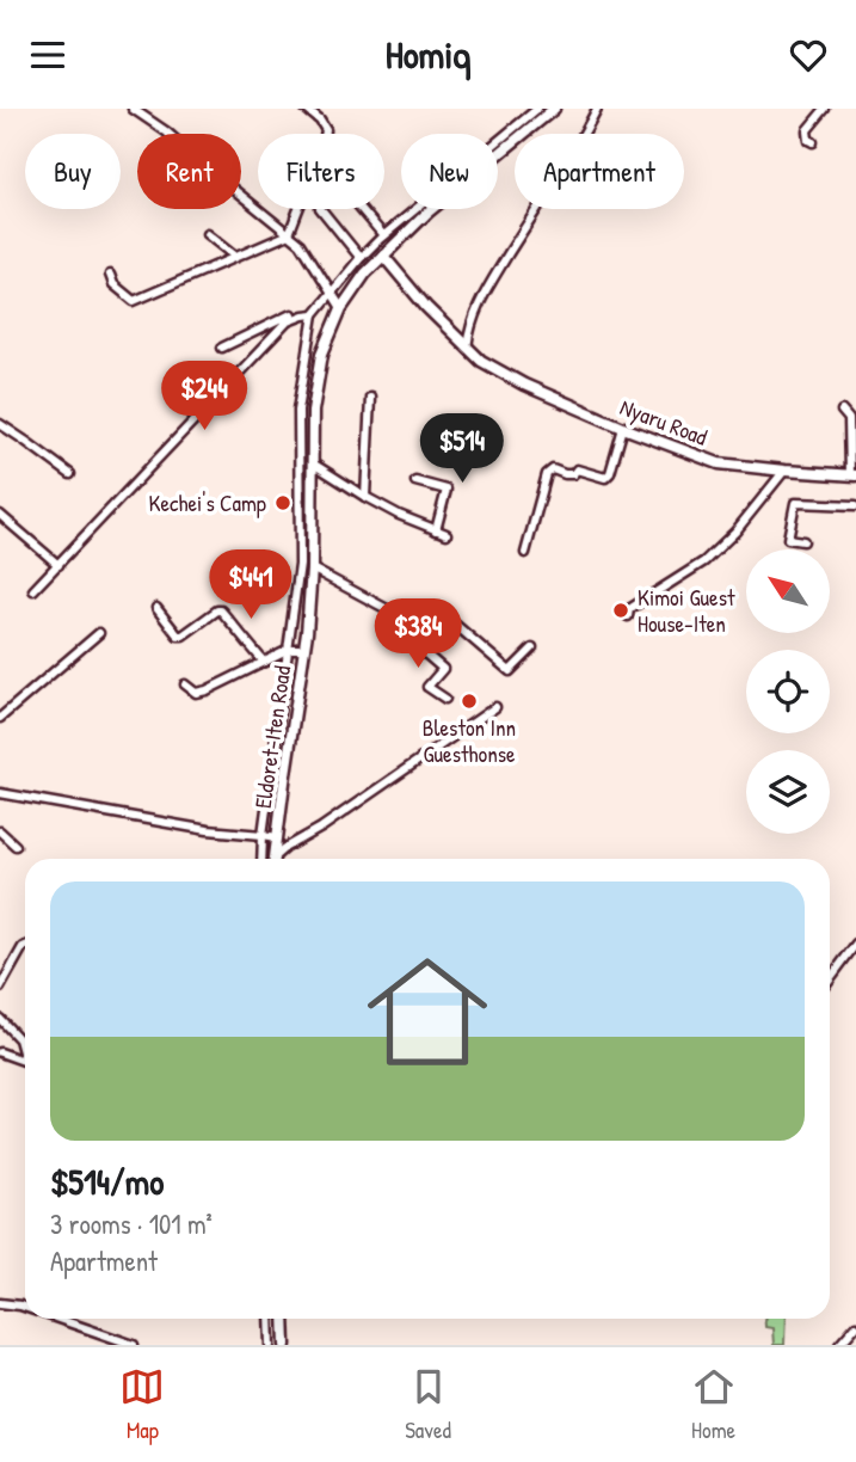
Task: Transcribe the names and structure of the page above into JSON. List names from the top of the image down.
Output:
{
  "streets": {
    "main road": ["Nyaru Road", "Eldoret-Iten Road"]
  },
  "crossings": [
    ["Nyaru Road", "Eldoret-Iten Road"]
  ],
  "places": ["Kechei's Camp", "Kimoi Guest House-Iten", "Bleston Inn Guesthonse"],
  "north": "top left",
  "page": {
    "header": "Homiq",
    "chip": [
      "Buy",
      "Rent",
      "Filters",
      "New",
      "Apartment"
    ],
    "price": [
      "$244",
      "$514",
      "$441",
      "$384"
    ],
    "list": [
      {
        "name": "$514/mo",
        "note": "3 rooms · 101 m² · Apartment"
      }
    ],
    "tabs": ["Map", "Saved", "Home"]
  }
}
